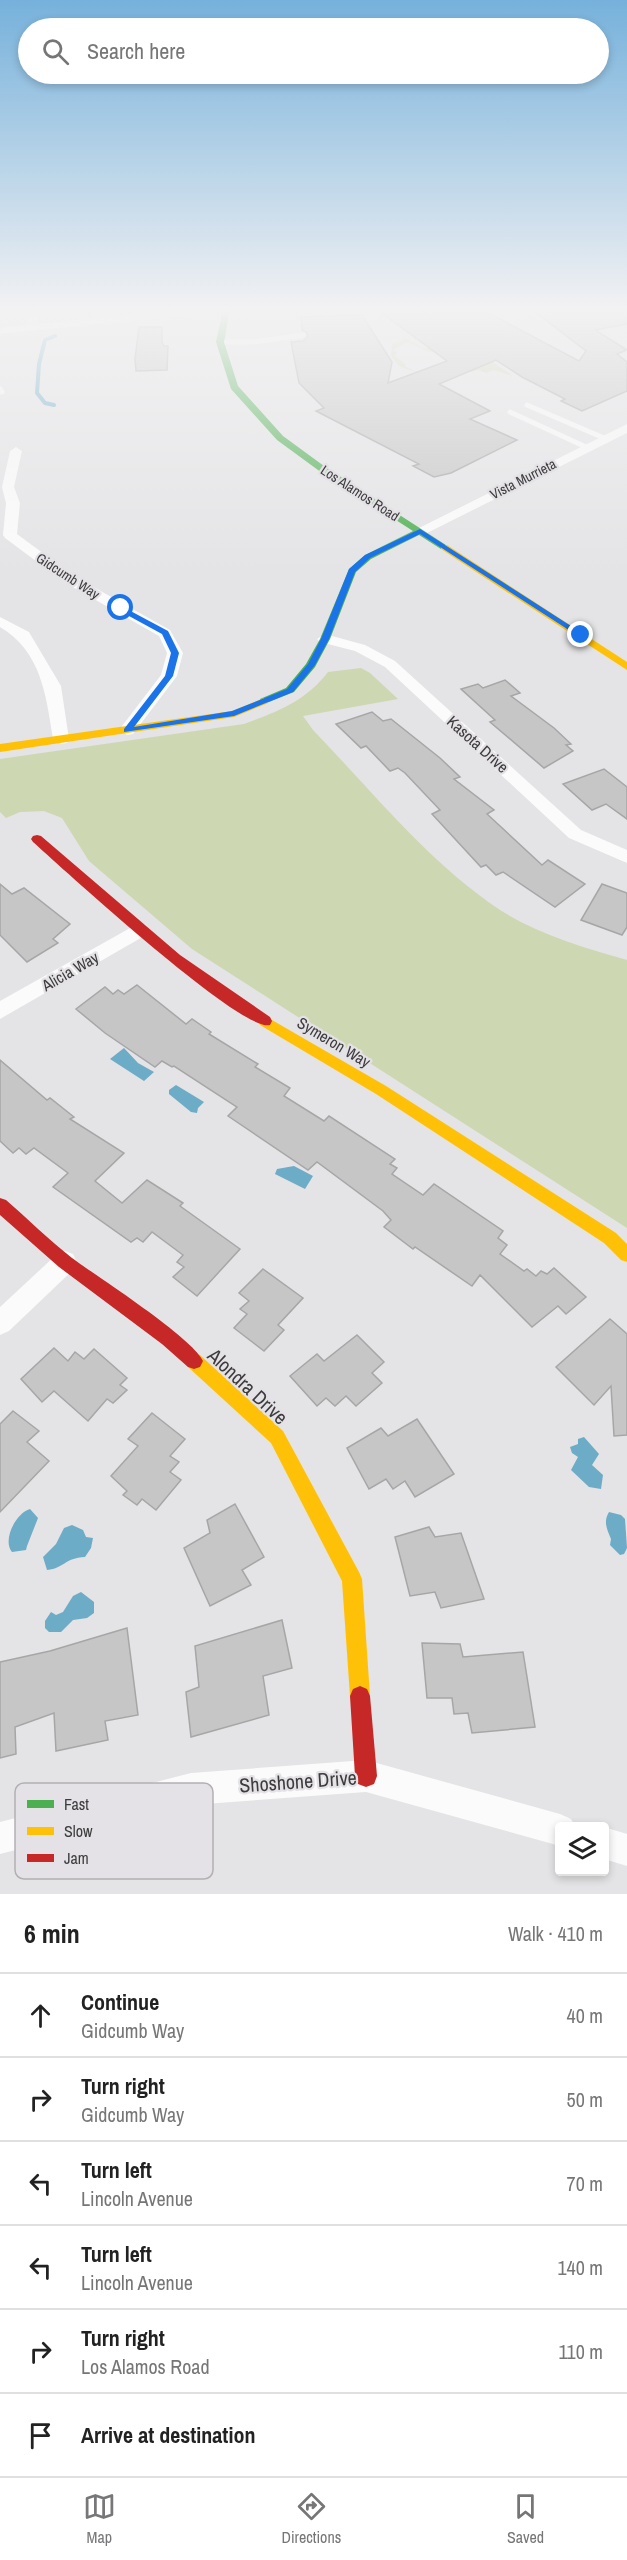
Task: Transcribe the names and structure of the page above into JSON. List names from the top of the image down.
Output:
{
  "streets": {
    "street": [
      "Vista Murrieta",
      "Los Alamos Road",
      "Gidcumb Way",
      "Kasota Drive",
      "Alicia Way",
      "Symeron Way",
      "Alondra Drive",
      "Shoshone Drive"
    ]
  },
  "crossings": [
    ["Vista Murrieta", "Los Alamos Road"],
    ["Alicia Way", "Symeron Way"],
    ["Alondra Drive", "Shoshone Drive"]
  ],
  "legend": ["Fast", "Slow", "Jam"],
  "page": {
    "search": "Search here",
    "heading": ["6 min", "Walk · 410 m"],
    "list": [
      ["Continue", "Gidcumb Way", "40 m"],
      ["Turn right", "Gidcumb Way", "50 m"],
      ["Turn left", "Lincoln Avenue", "70 m"],
      ["Turn left", "Lincoln Avenue", "140 m"],
      ["Turn right", "Los Alamos Road", "110 m"],
      "Arrive at destination"
    ],
    "nav": ["Map", "Directions", "Saved"]
  }
}
